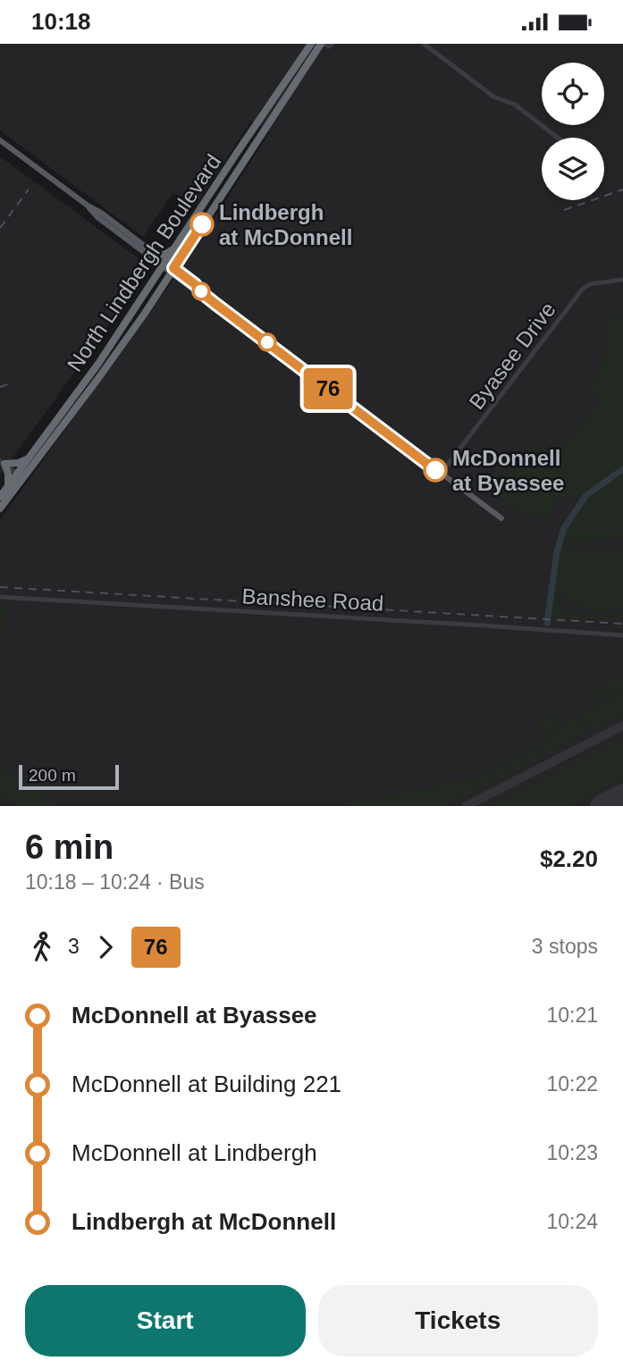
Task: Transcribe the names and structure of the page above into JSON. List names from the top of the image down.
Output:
{
  "streets": {
    "highway": ["North Lindbergh Boulevard"],
    "street": ["Byasee Drive", "Banshee Road"]
  },
  "places": ["Lindbergh at McDonnell", "McDonnell at Byassee"],
  "lines": ["bus line 76"],
  "scale_bar": "200 m",
  "page": {
    "status": "10:18",
    "on_map": "76",
    "scale": "200 m",
    "heading": ["6 min", "10:18 – 10:24 · Bus", "$2.20"],
    "legs": ["3", "76", "3 stops"],
    "list": [
      {
        "name": "McDonnell at Byassee",
        "value": "10:21"
      },
      {
        "name": "McDonnell at Building 221",
        "value": "10:22"
      },
      {
        "name": "McDonnell at Lindbergh",
        "value": "10:23"
      },
      {
        "name": "Lindbergh at McDonnell",
        "value": "10:24"
      }
    ],
    "buttons": ["Start", "Tickets"]
  }
}
